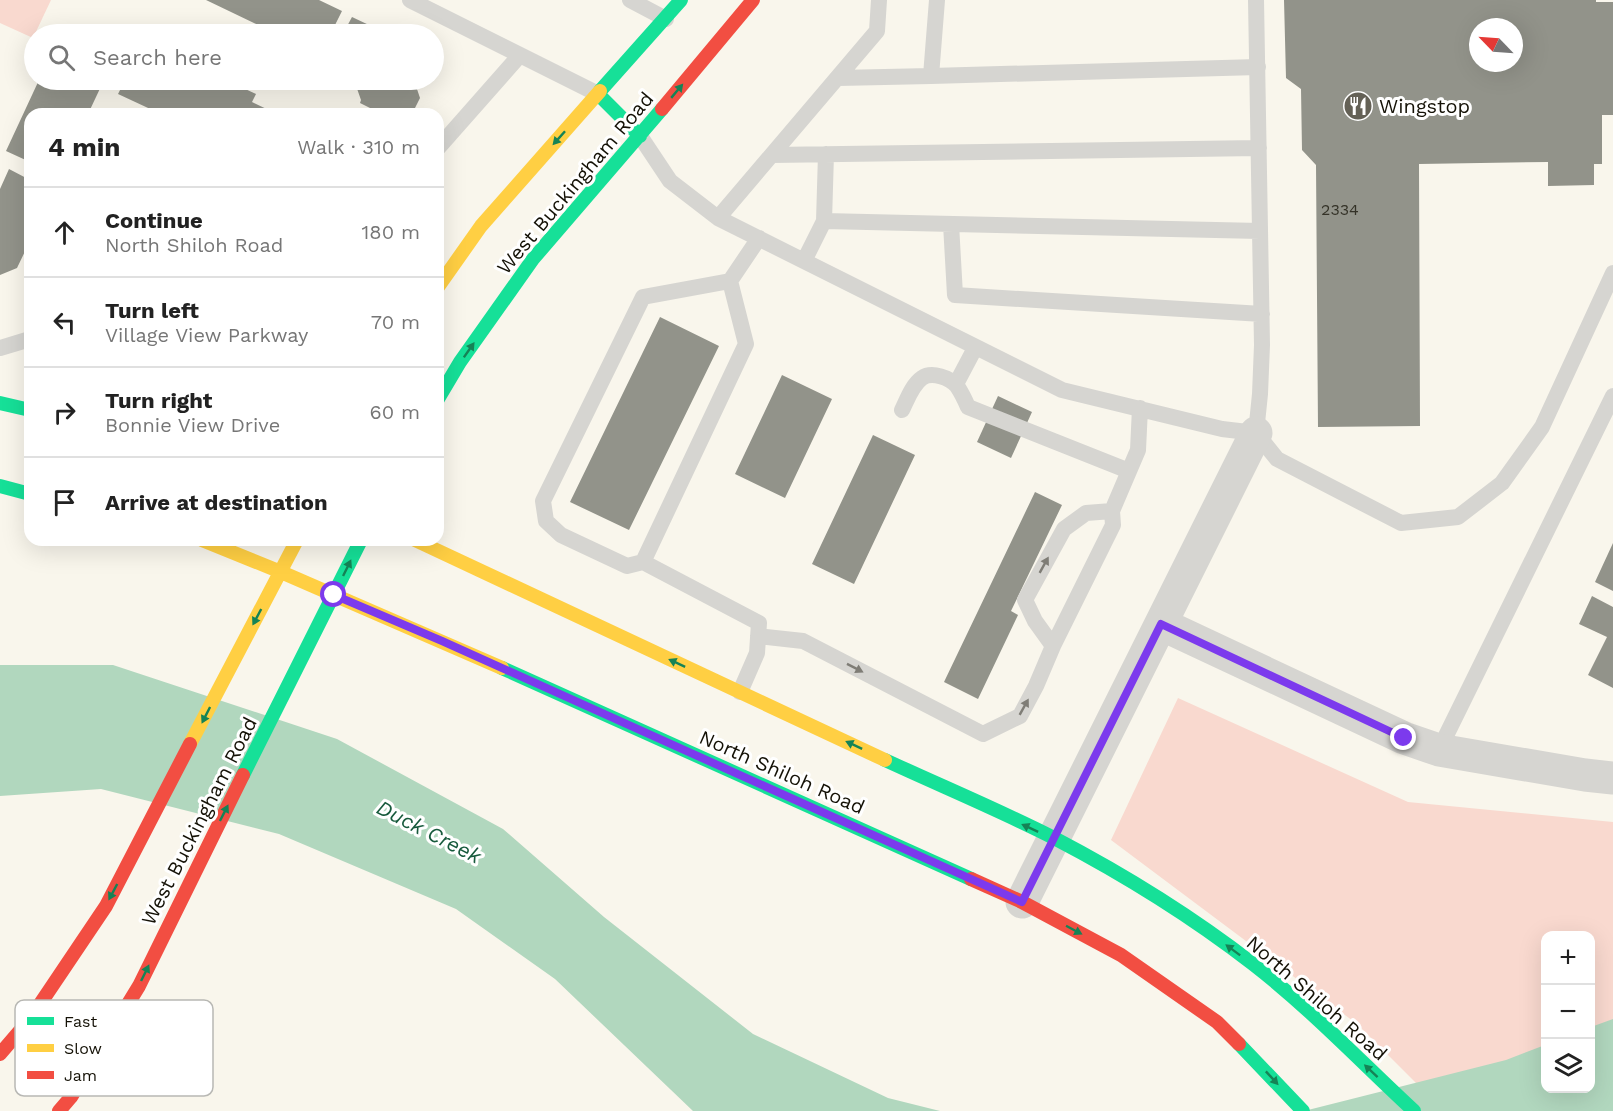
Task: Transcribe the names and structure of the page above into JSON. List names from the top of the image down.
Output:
{
  "streets": {
    "main road": ["West Buckingham Road", "North Shiloh Road"]
  },
  "crossings": [
    ["West Buckingham Road", "North Shiloh Road"]
  ],
  "water": ["Duck Creek"],
  "places": {
    "restaurant": ["Wingstop"]
  },
  "house_numbers": ["2334"],
  "legend": ["Fast", "Slow", "Jam"],
  "north": "top left",
  "page": {
    "search": "Search here",
    "heading": ["4 min", "Walk · 310 m"],
    "list": [
      ["Continue", "North Shiloh Road", "180 m"],
      ["Turn left", "Village View Parkway", "70 m"],
      ["Turn right", "Bonnie View Drive", "60 m"],
      "Arrive at destination"
    ],
    "map_buttons": ["+", "−"]
  }
}
